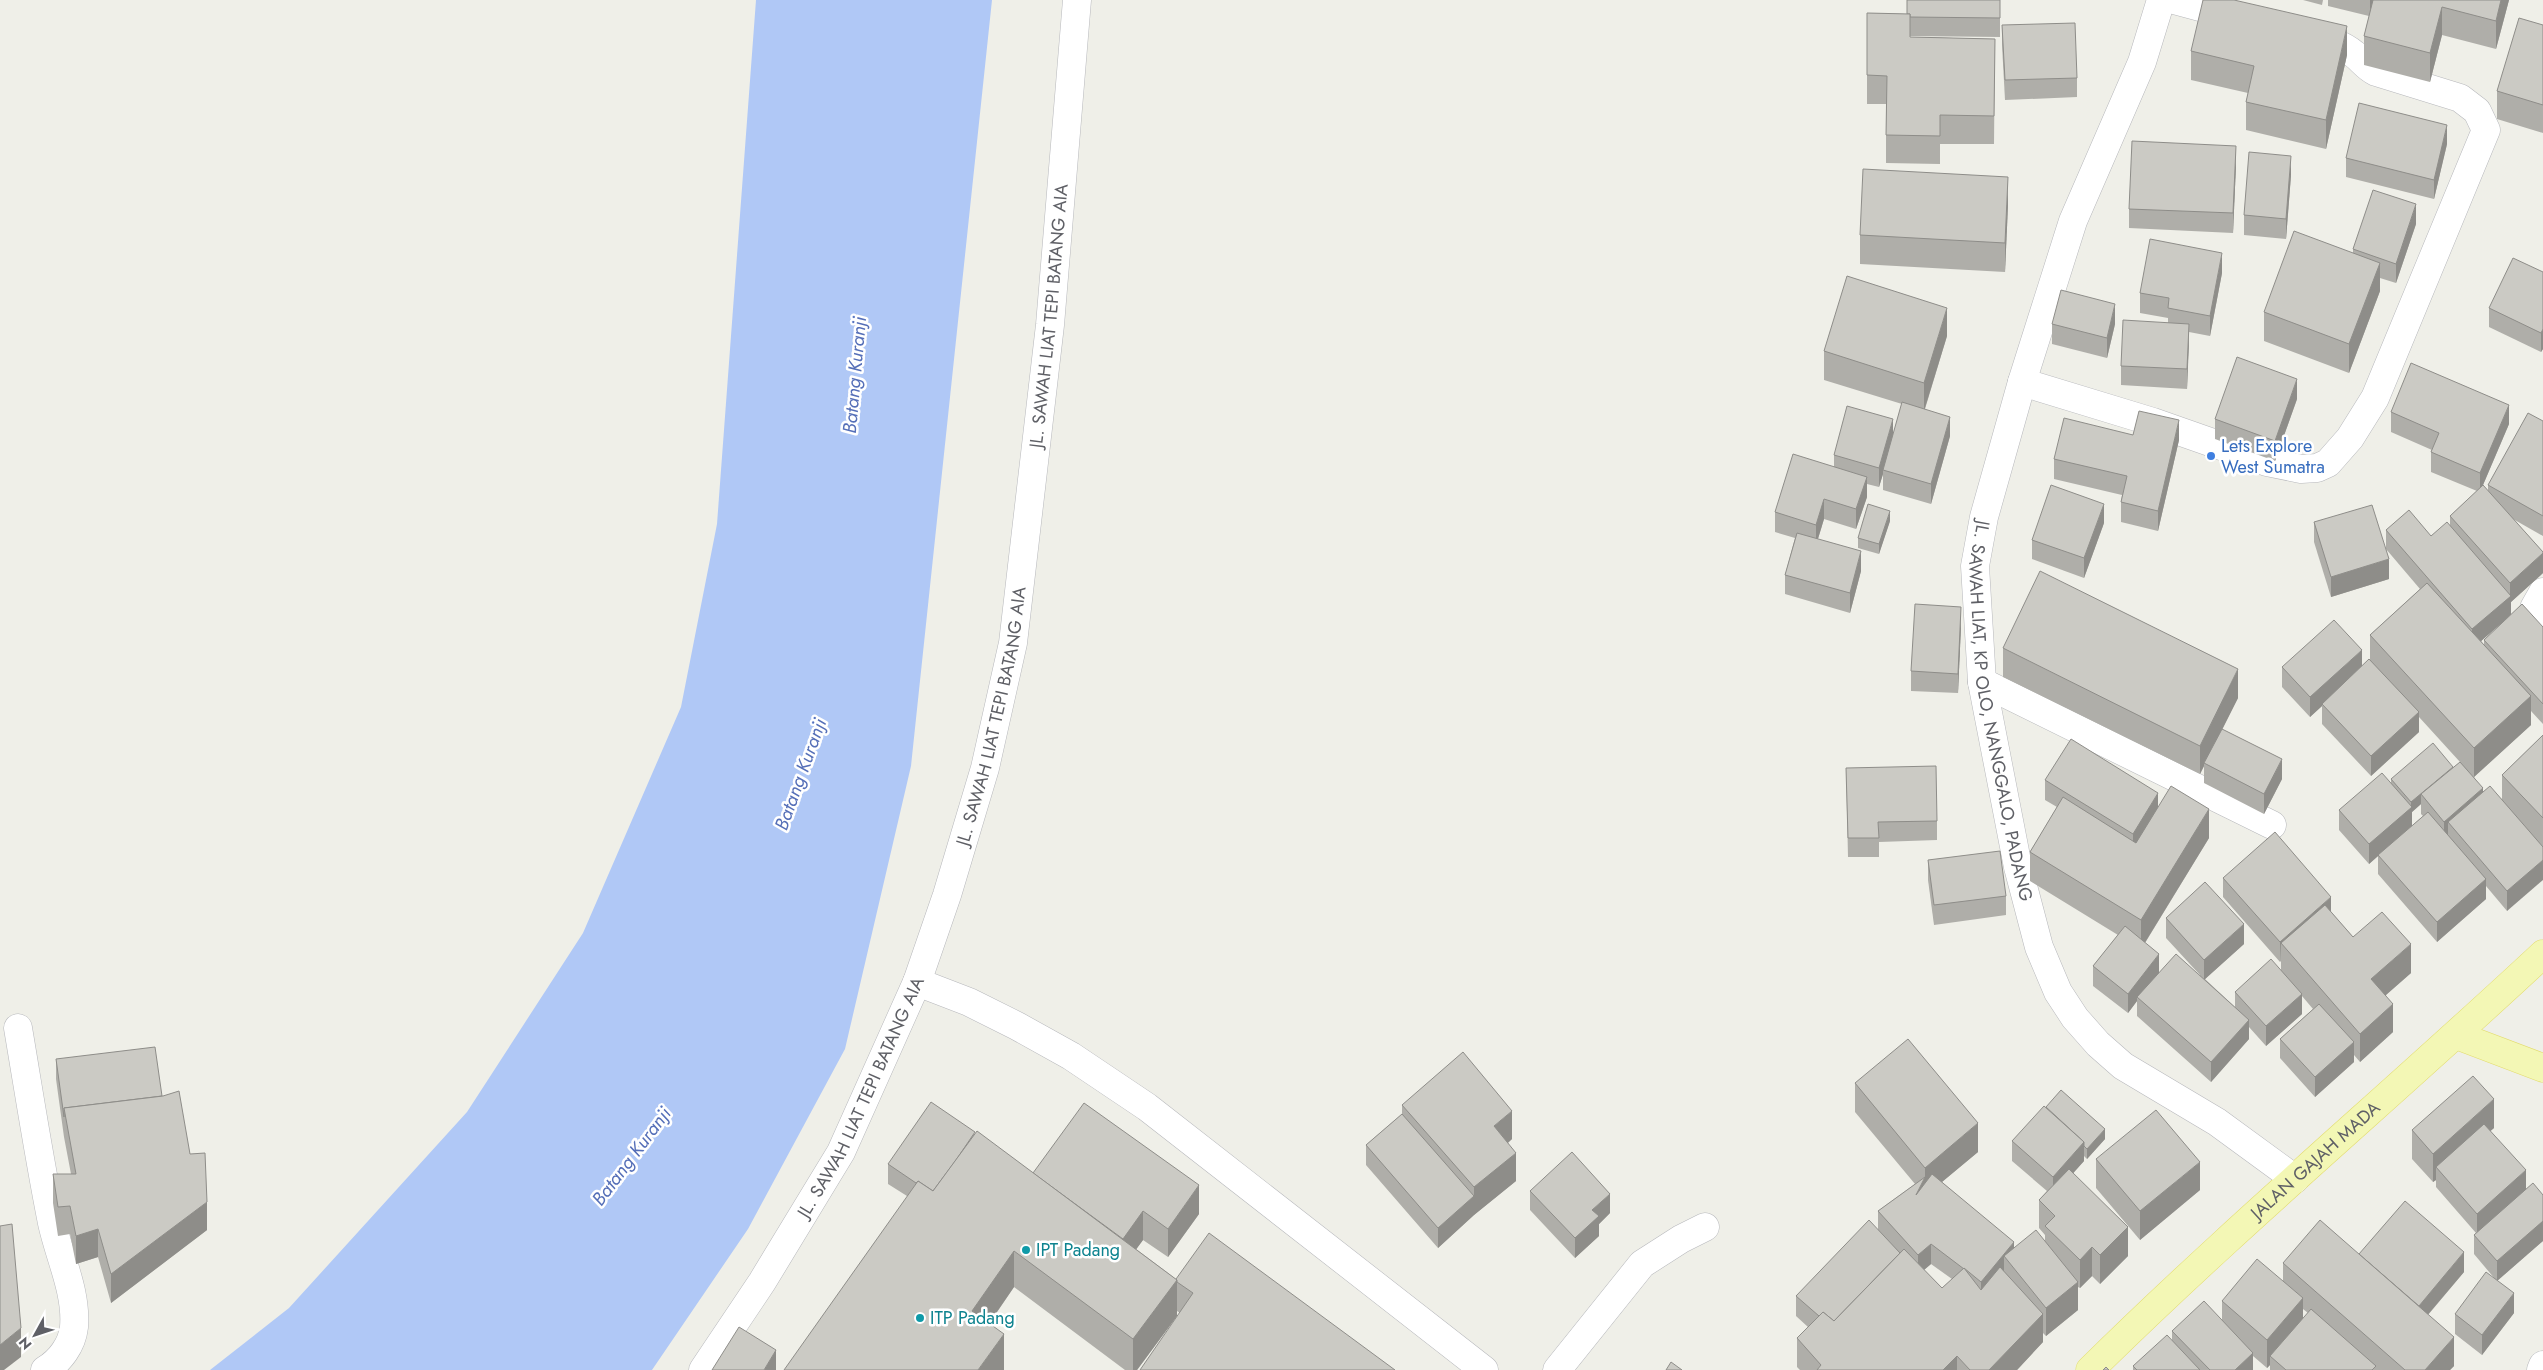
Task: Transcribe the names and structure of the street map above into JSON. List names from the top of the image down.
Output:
{
  "streets": {
    "main road": ["JALAN GAJAH MADA"],
    "street": ["JL. SAWAH LIAT TEPI BATANG AIA", "JL. SAWAH LIAT, KP OLO, NANGGALO, PADANG"]
  },
  "crossings": [
    ["JL. SAWAH LIAT, KP OLO, NANGGALO, PADANG", "JALAN GAJAH MADA"]
  ],
  "water": ["Batang Kuranji"],
  "places": ["Lets Explore West Sumatra", "IPT Padang", "ITP Padang"],
  "north": "bottom left"
}
